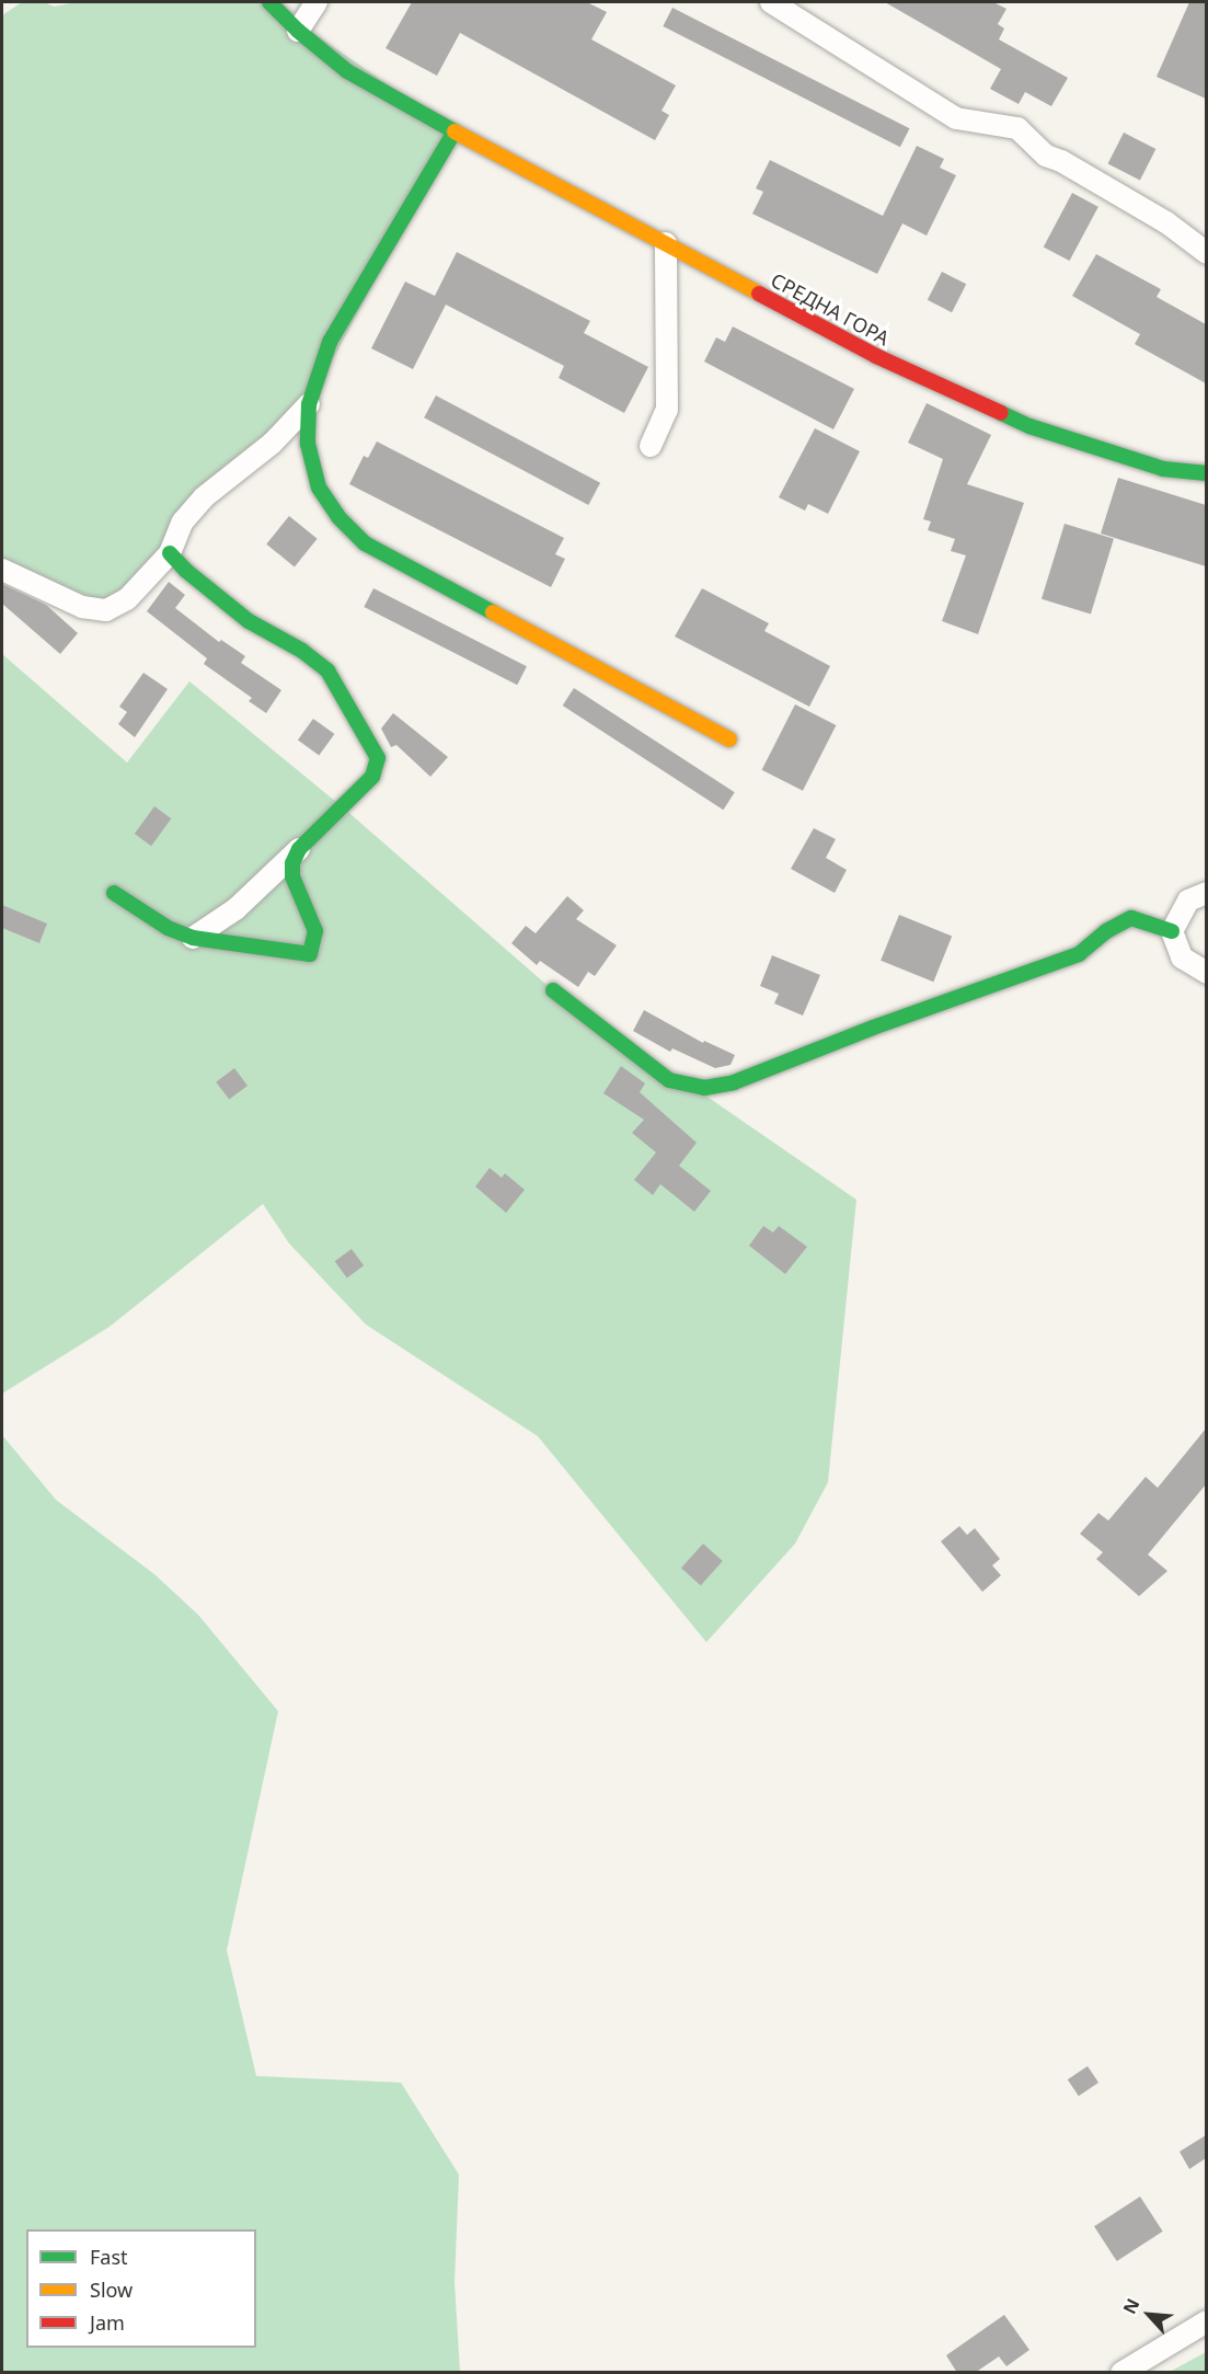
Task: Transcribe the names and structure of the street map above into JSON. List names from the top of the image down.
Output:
{
  "streets": {
    "street": ["СРЕДНА ГОРА"]
  },
  "legend": ["Fast", "Slow", "Jam"],
  "north": "top left"
}
